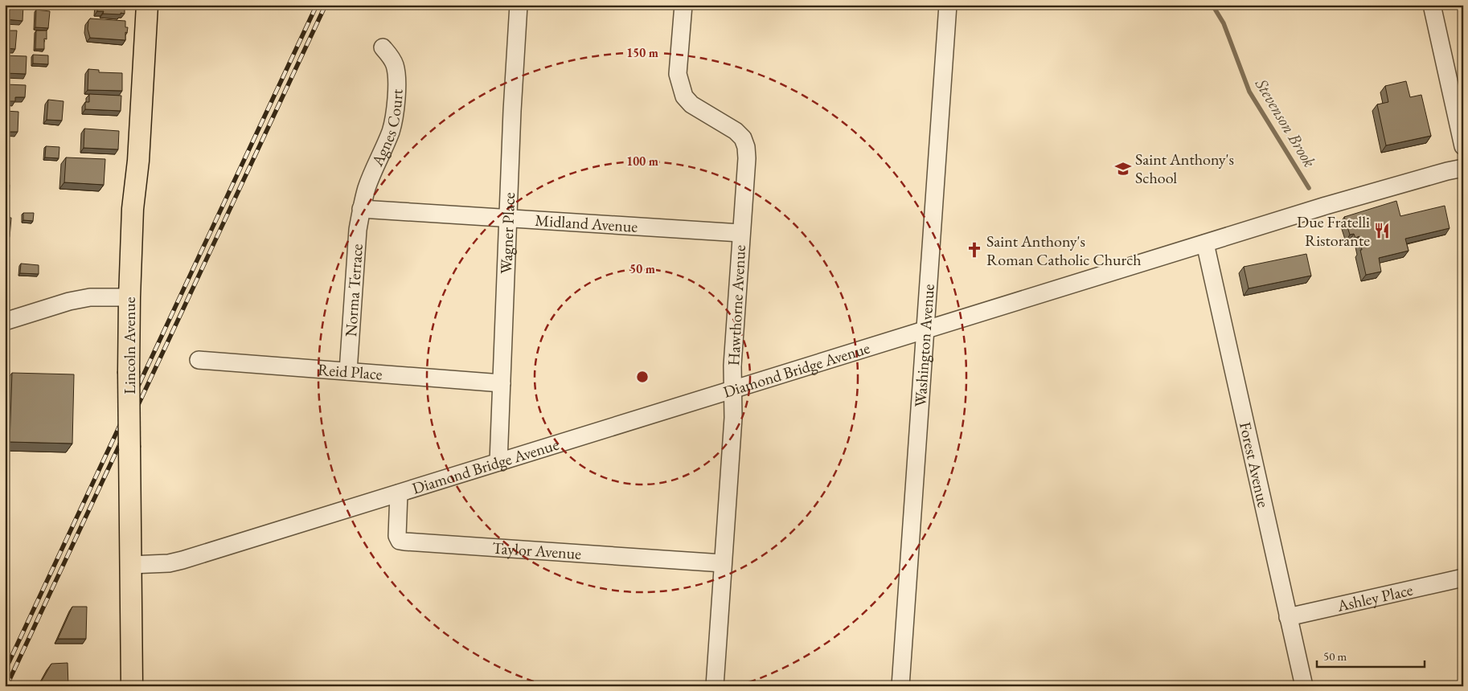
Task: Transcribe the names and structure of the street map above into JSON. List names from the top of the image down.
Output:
{
  "streets": {
    "main road": ["Lincoln Avenue"],
    "street": [
      "Agnes Court",
      "Midland Avenue",
      "Wagner Place",
      "Norma Terrace",
      "Hawthorne Avenue",
      "Washington Avenue",
      "Diamond Bridge Avenue",
      "Reid Place",
      "Forest Avenue",
      "Taylor Avenue",
      "Ashley Place"
    ]
  },
  "crossings": [
    ["Agnes Court", "Midland Avenue"],
    ["Agnes Court", "Norma Terrace"],
    ["Midland Avenue", "Wagner Place"],
    ["Midland Avenue", "Norma Terrace"],
    ["Midland Avenue", "Hawthorne Avenue"],
    ["Wagner Place", "Diamond Bridge Avenue"],
    ["Wagner Place", "Reid Place"],
    ["Norma Terrace", "Reid Place"],
    ["Hawthorne Avenue", "Diamond Bridge Avenue"],
    ["Hawthorne Avenue", "Taylor Avenue"],
    ["Lincoln Avenue", "Diamond Bridge Avenue"],
    ["Washington Avenue", "Diamond Bridge Avenue"],
    ["Diamond Bridge Avenue", "Forest Avenue"],
    ["Diamond Bridge Avenue", "Taylor Avenue"],
    ["Forest Avenue", "Ashley Place"]
  ],
  "water": ["Stevenson Brook"],
  "places": {
    "school or university": ["Saint Anthony's School"],
    "restaurant": ["Due Fratelli Ristorante"],
    "church": ["Saint Anthony's Roman Catholic Church"]
  },
  "scale_bar": "50 m",
  "rings": ["150 m", "100 m", "50 m"]
}
